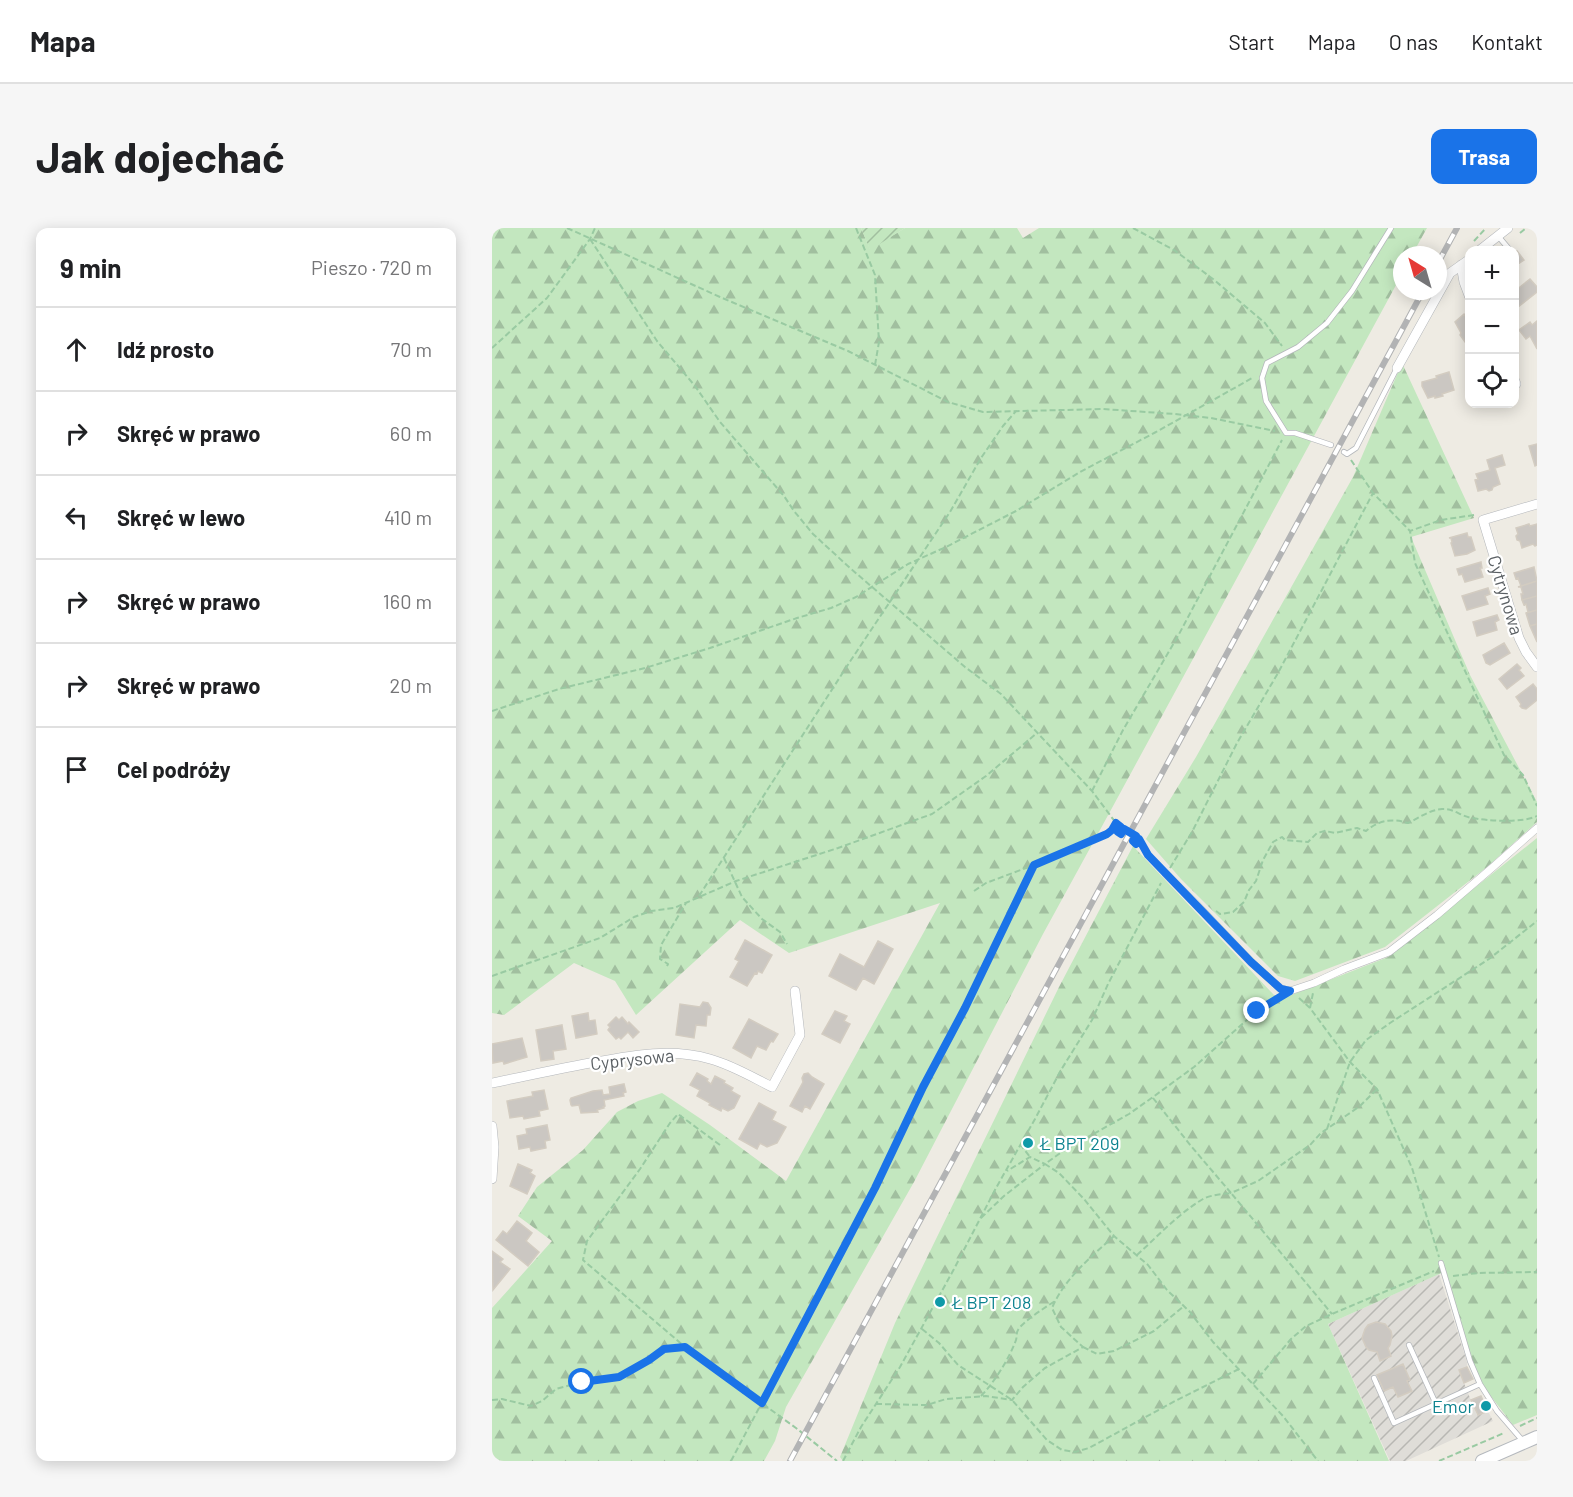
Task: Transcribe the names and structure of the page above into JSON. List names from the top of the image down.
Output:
{
  "streets": {
    "street": ["Cytrynowa", "Cyprysowa"]
  },
  "places": ["Ł BPT 209", "Ł BPT 208", "Emor"],
  "north": "top left",
  "page": {
    "header": "Mapa",
    "nav": [
      "Start",
      "Mapa",
      "O nas",
      "Kontakt"
    ],
    "buttons": "Trasa",
    "title": "Jak dojechać",
    "heading": ["9 min", "Pieszo · 720 m"],
    "map_buttons": ["+", "−"],
    "list": [
      ["Idź prosto", "70 m"],
      ["Skręć w prawo", "60 m"],
      ["Skręć w lewo", "410 m"],
      ["Skręć w prawo", "160 m"],
      ["Skręć w prawo", "20 m"],
      "Cel podróży"
    ]
  }
}
